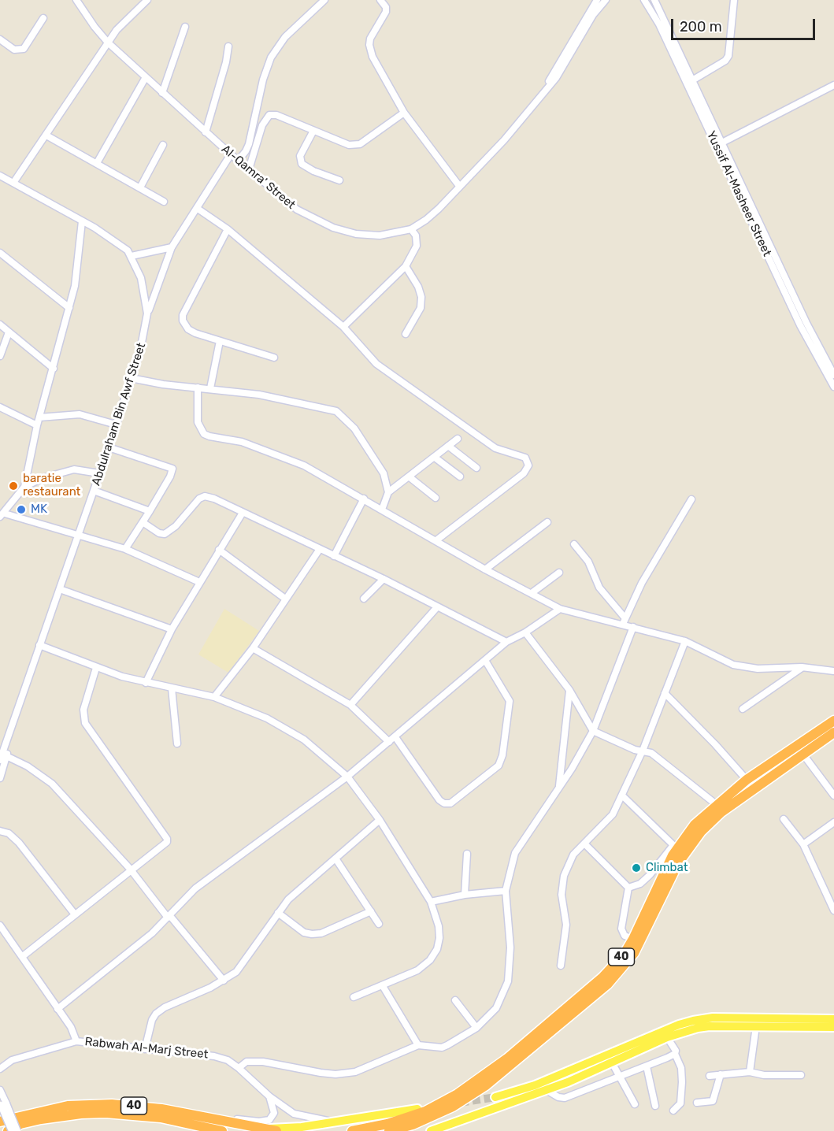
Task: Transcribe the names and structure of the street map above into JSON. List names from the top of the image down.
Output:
{
  "streets": {
    "highway": ["40"],
    "street": [
      "Al-Qamra' Street",
      "Yussif Al-Masheer Street",
      "Abdulraham Bin Awf Street",
      "Rabwah Al-Marj Street"
    ]
  },
  "places": ["baratie restaurant", "MK", "Climbat"],
  "scale_bar": "200 m"
}
